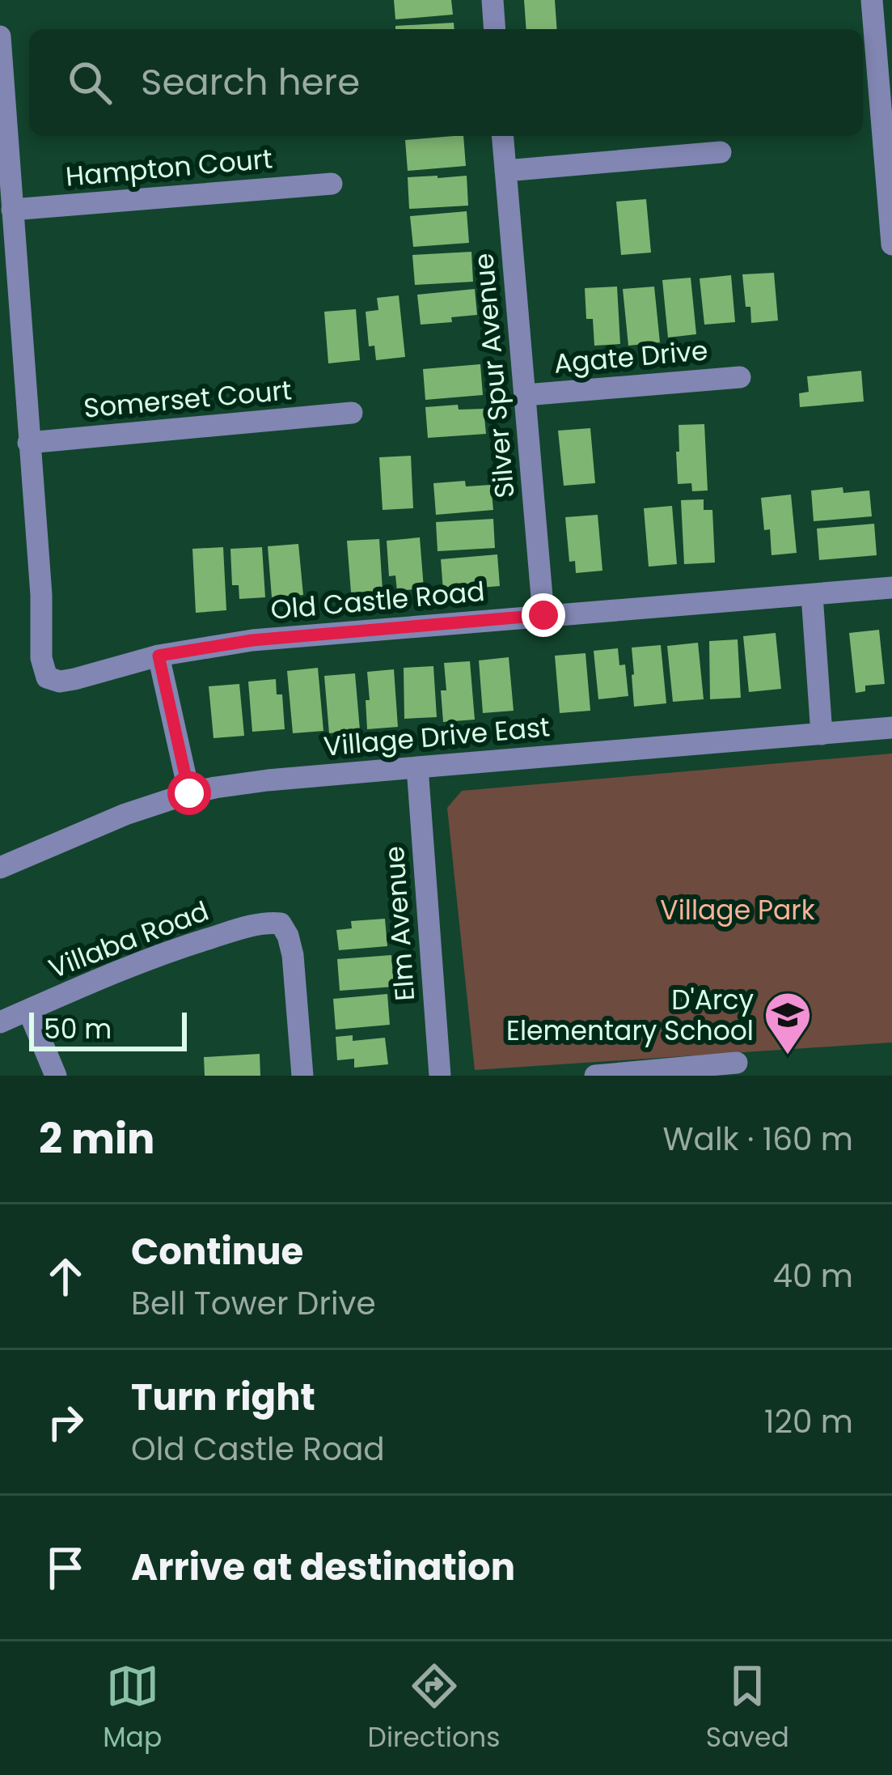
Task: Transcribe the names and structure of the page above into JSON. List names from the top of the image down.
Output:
{
  "streets": {
    "street": [
      "Hampton Court",
      "Agate Drive",
      "Silver Spur Avenue",
      "Somerset Court",
      "Old Castle Road",
      "Village Drive East",
      "Elm Avenue",
      "Villaba Road"
    ]
  },
  "crossings": [
    ["Agate Drive", "Silver Spur Avenue"],
    ["Silver Spur Avenue", "Old Castle Road"],
    ["Somerset Court", "Old Castle Road"],
    ["Village Drive East", "Elm Avenue"]
  ],
  "parks": ["Village Park"],
  "places": {
    "school or university": ["D'Arcy Elementary School"]
  },
  "scale_bar": "50 m",
  "page": {
    "search": "Search here",
    "scale": "50 m",
    "heading": ["2 min", "Walk · 160 m"],
    "list": [
      ["Continue", "Bell Tower Drive", "40 m"],
      ["Turn right", "Old Castle Road", "120 m"],
      "Arrive at destination"
    ],
    "nav": ["Map", "Directions", "Saved"]
  }
}
